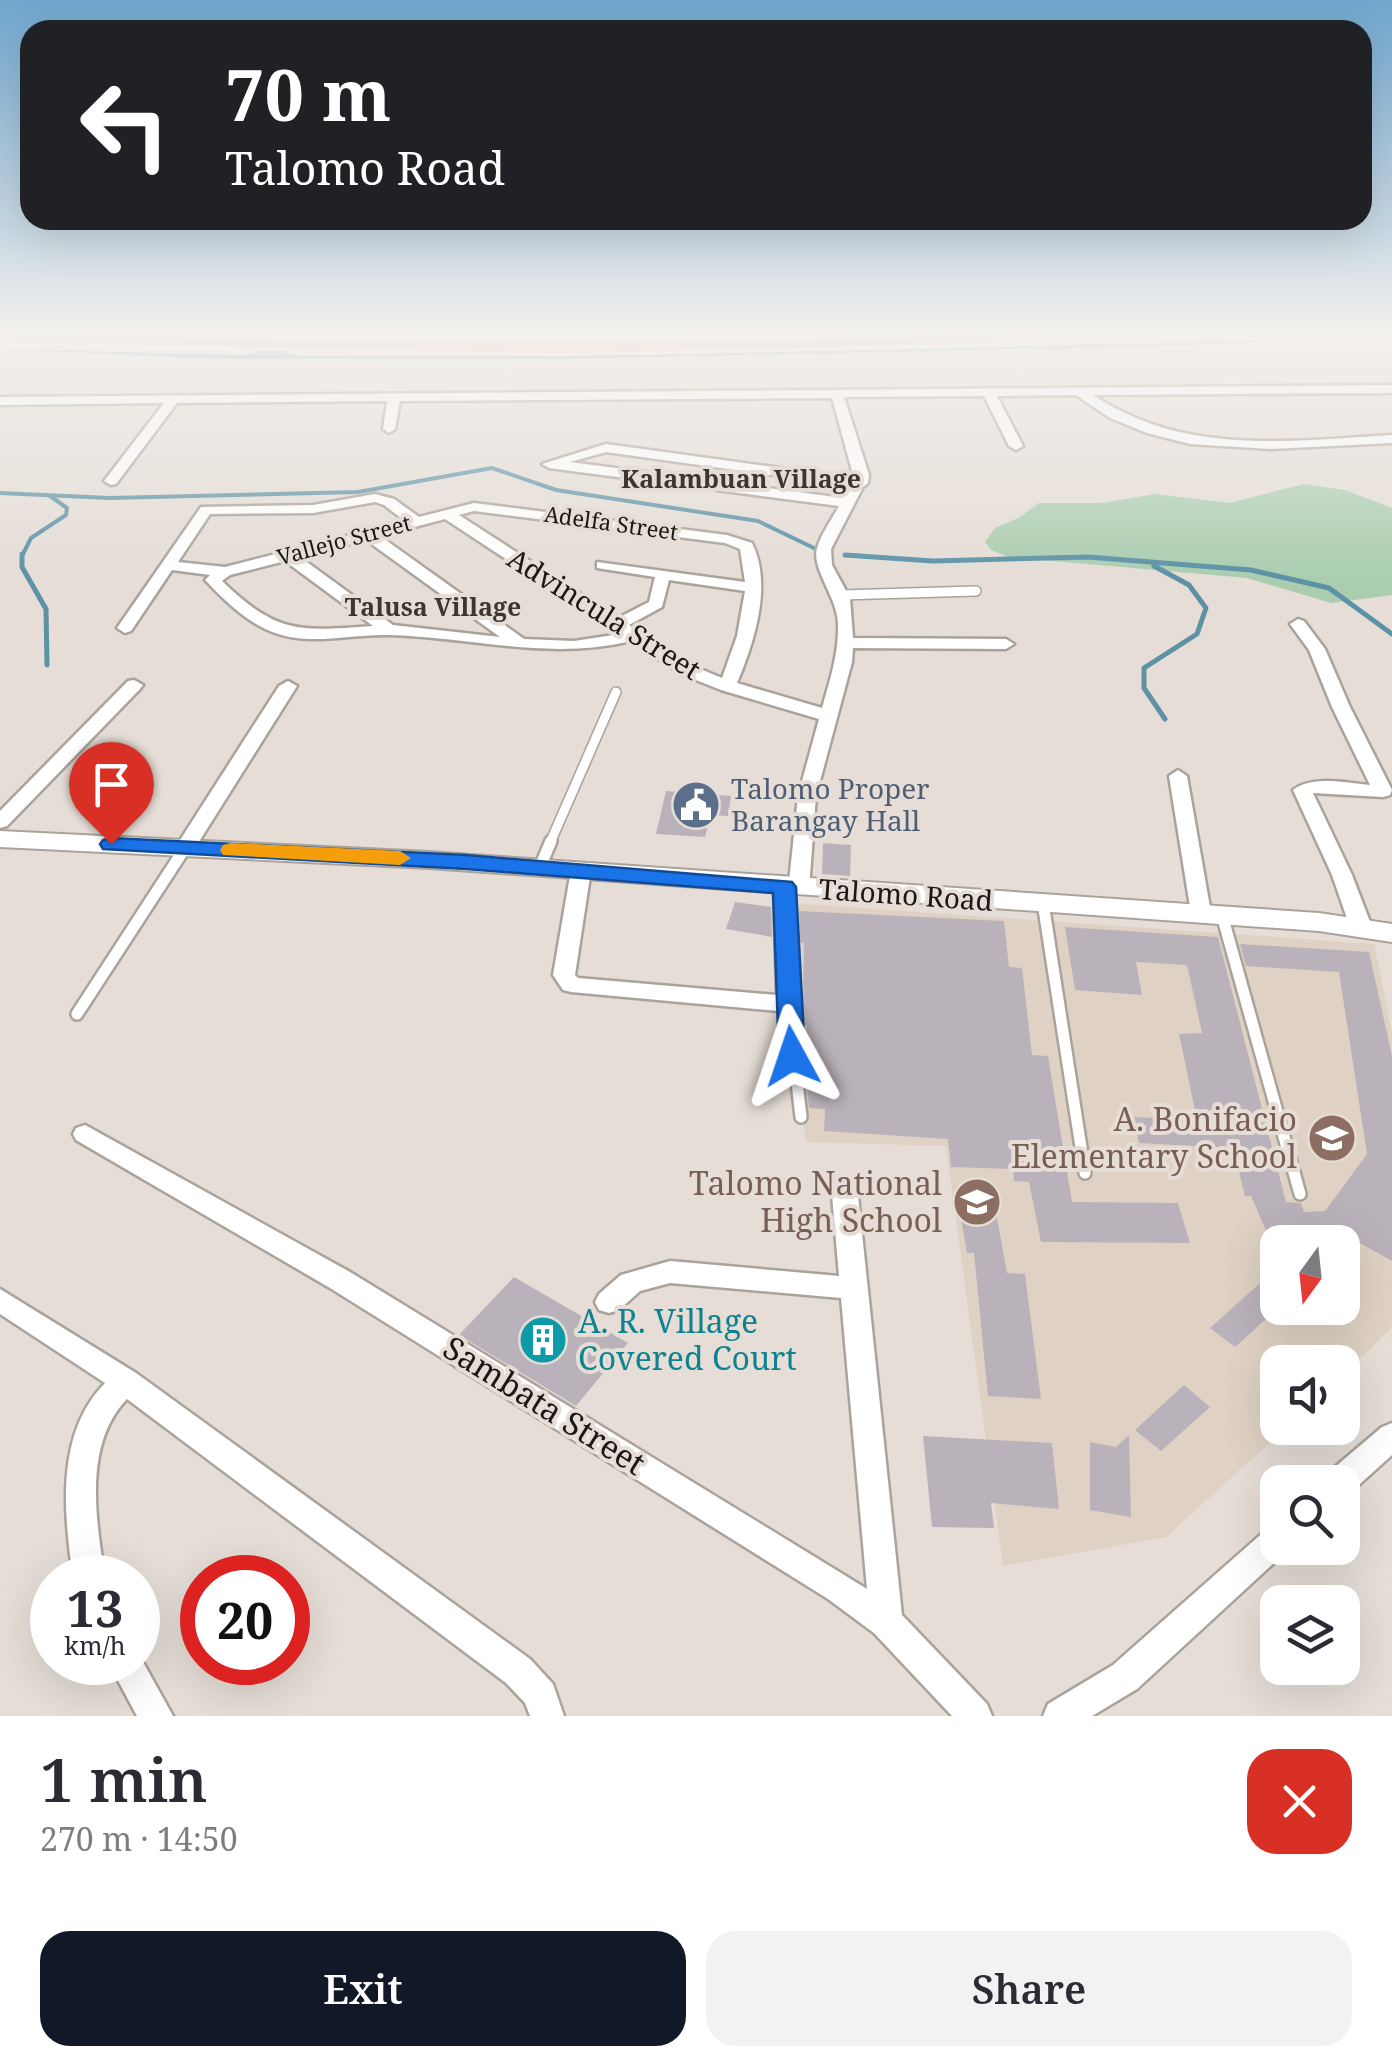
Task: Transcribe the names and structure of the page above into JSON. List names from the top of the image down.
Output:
{
  "streets": {
    "street": [
      "Adelfa Street",
      "Vallejo Street",
      "Advincula Street",
      "Talomo Road",
      "Sambata Street"
    ]
  },
  "crossings": [
    ["Adelfa Street", "Vallejo Street"],
    ["Vallejo Street", "Advincula Street"]
  ],
  "districts": ["Kalambuan Village", "Talusa Village"],
  "places": {
    "public building": ["Talomo Proper Barangay Hall"],
    "school or university": ["A. Bonifacio Elementary School", "Talomo National High School"],
    "building": ["A. R. Village Covered Court"]
  },
  "north": "bottom",
  "page": {
    "turn": ["70 m", "Talomo Road"],
    "speed": "13 km/h",
    "limit": "20",
    "heading": ["1 min", "270 m · 14:50"],
    "buttons": ["Exit", "Share"]
  }
}
